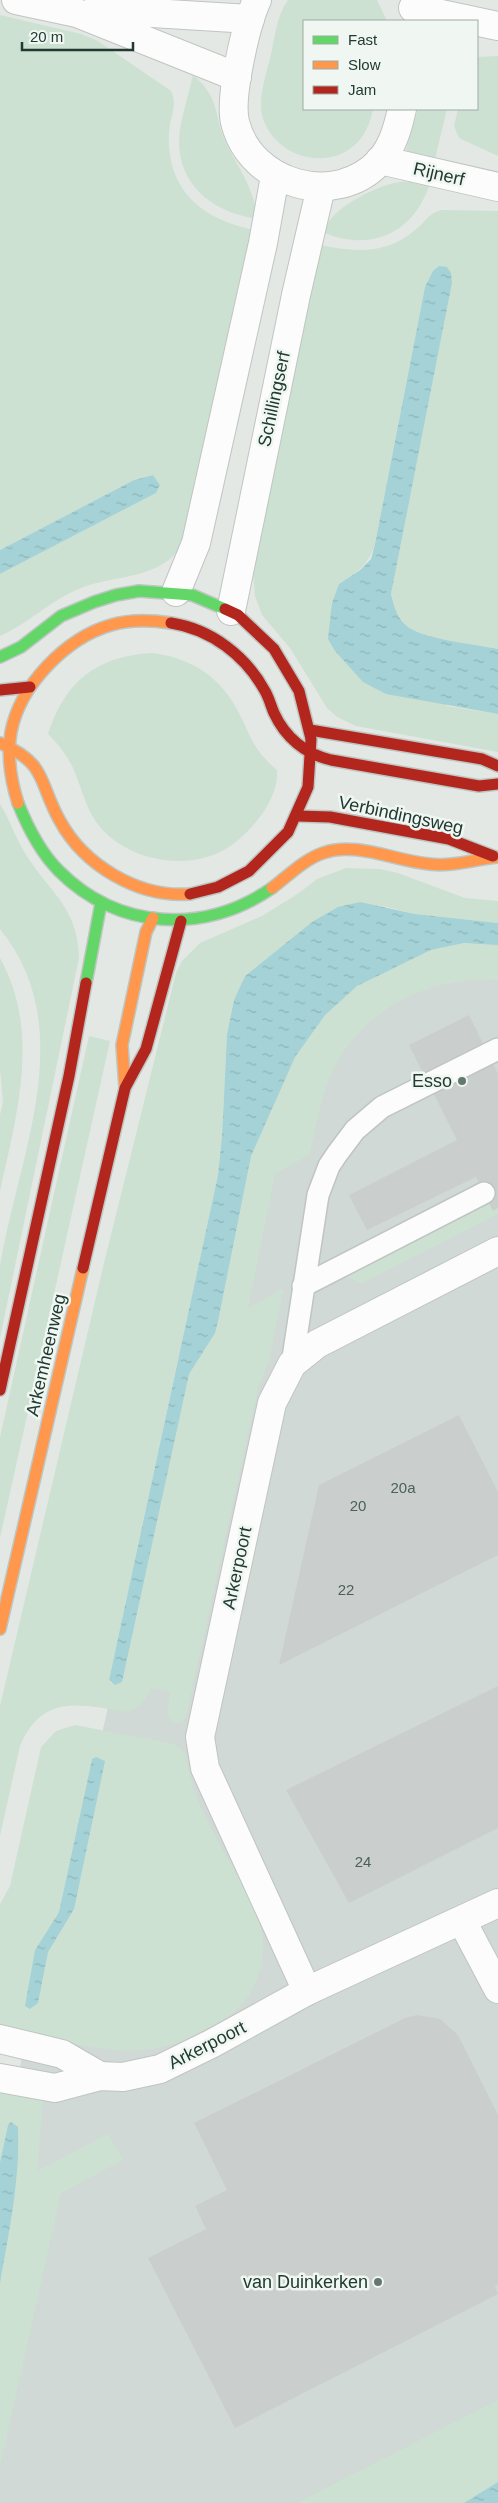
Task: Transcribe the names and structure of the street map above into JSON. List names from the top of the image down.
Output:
{
  "streets": {
    "main road": ["Verbindingsweg", "Arkemheenweg"],
    "street": ["Rijnerf", "Schillingserf", "Arkerpoort"]
  },
  "crossings": [
    ["Verbindingsweg", "Arkemheenweg"]
  ],
  "places": ["Esso", "van Duinkerken"],
  "house_numbers": [
    "20a",
    "20",
    "22",
    "24"
  ],
  "legend": ["Fast", "Slow", "Jam"],
  "scale_bar": "20 m"
}
